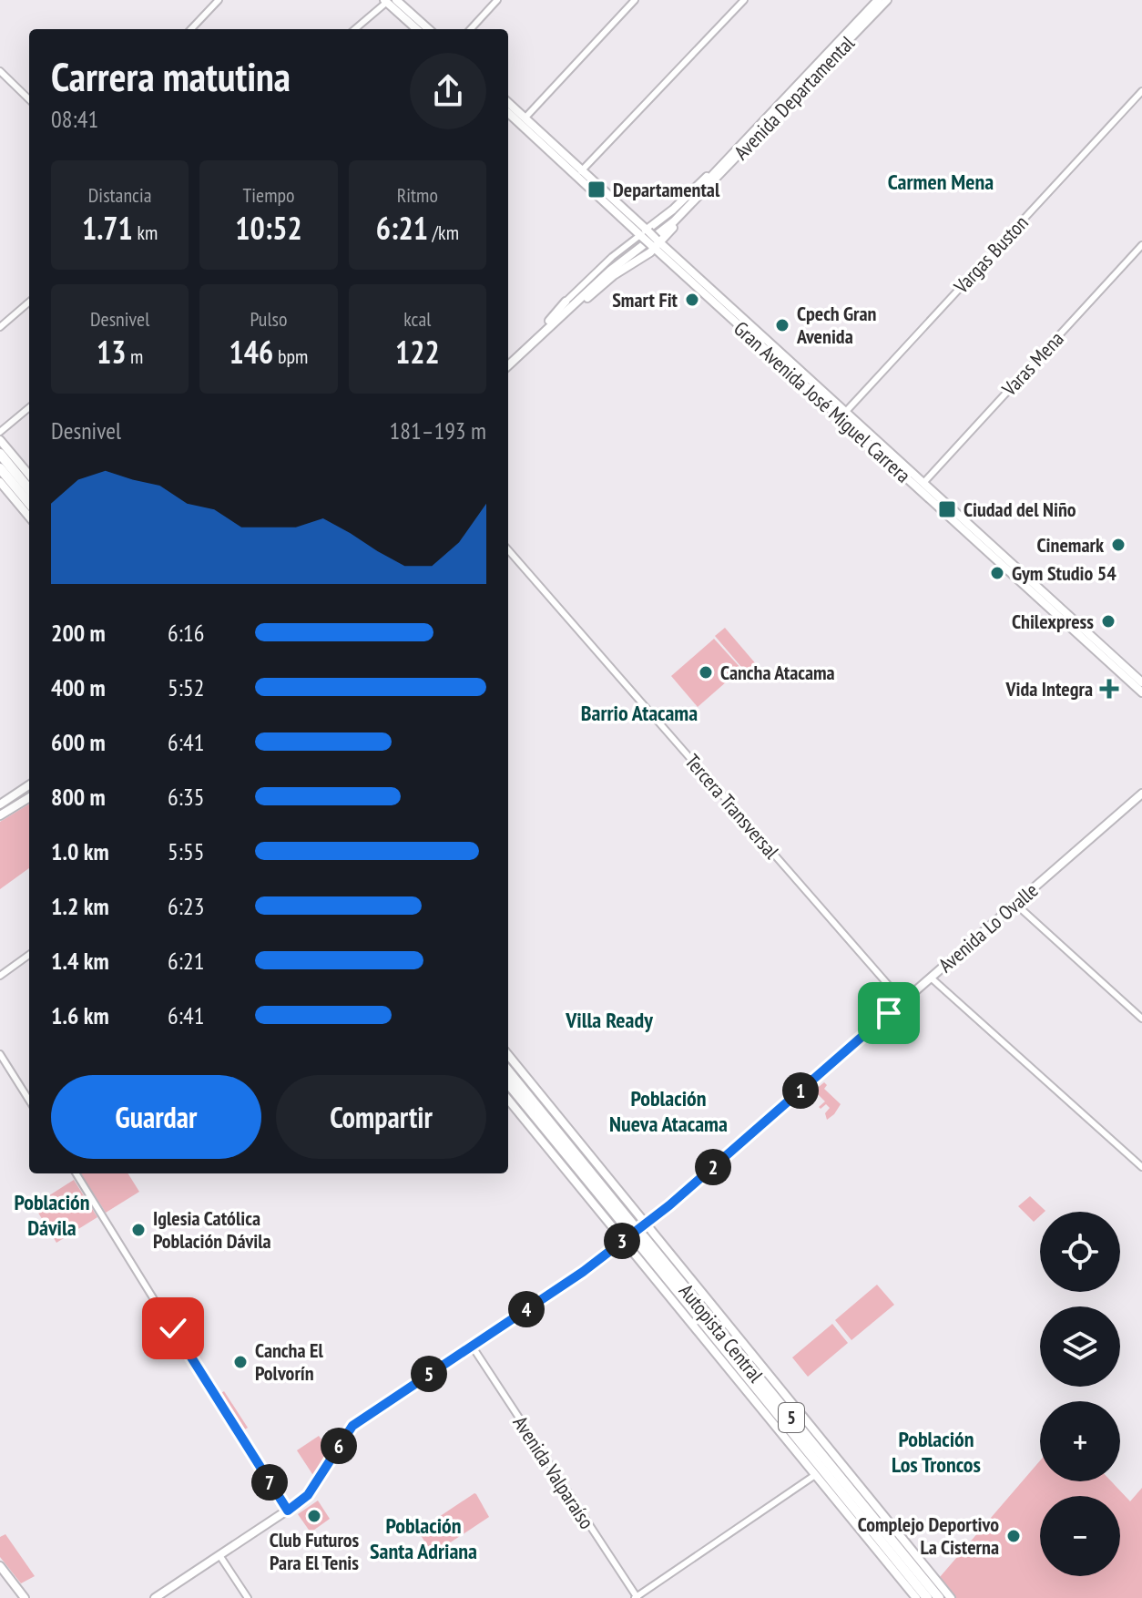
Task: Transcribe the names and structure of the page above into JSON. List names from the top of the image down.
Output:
{
  "streets": {
    "highway": ["Autopista Central", "5"],
    "main road": ["Avenida Departamental", "Gran Avenida José Miguel Carrera", "Avenida Lo Ovalle"],
    "street": [
      "Vargas Buston",
      "Varas Mena",
      "Tercera Transversal",
      "Avenida Valparaíso"
    ]
  },
  "crossings": [
    ["Avenida Departamental", "Gran Avenida José Miguel Carrera"],
    ["Vargas Buston", "Gran Avenida José Miguel Carrera"],
    ["Varas Mena", "Gran Avenida José Miguel Carrera"],
    ["Tercera Transversal", "Avenida Lo Ovalle"],
    ["Avenida Lo Ovalle", "Avenida Valparaíso"]
  ],
  "districts": [
    "Carmen Mena",
    "Barrio Atacama",
    "Villa Ready",
    "Población Nueva Atacama",
    "Población Dávila",
    "Población Los Troncos",
    "Población Santa Adriana"
  ],
  "places": {
    "transit": ["Departamental", "Ciudad del Niño"],
    "other": [
      "Smart Fit",
      "Cpech Gran Avenida",
      "Cinemark",
      "Gym Studio 54",
      "Chilexpress",
      "Cancha Atacama",
      "Iglesia Católica Población Dávila",
      "Cancha El Polvorín",
      "Club Futuros Para El Tenis",
      "Complejo Deportivo La Cisterna"
    ],
    "health": ["Vida Integra"]
  },
  "page": {
    "heading": ["Carrera matutina", "08:41"],
    "stats": [
      ["Distancia", "1.71 km"],
      ["Tiempo", "10:52"],
      ["Ritmo", "6:21 /km"],
      ["Desnivel", "13 m"],
      ["Pulso", "146 bpm"],
      ["kcal", "122"]
    ],
    "chart": ["Desnivel", "181–193 m"],
    "list": [
      {
        "name": "200 m",
        "note": "6:16"
      },
      {
        "name": "400 m",
        "note": "5:52"
      },
      {
        "name": "600 m",
        "note": "6:41"
      },
      {
        "name": "800 m",
        "note": "6:35"
      },
      {
        "name": "1.0 km",
        "note": "5:55"
      },
      {
        "name": "1.2 km",
        "note": "6:23"
      },
      {
        "name": "1.4 km",
        "note": "6:21"
      },
      {
        "name": "1.6 km",
        "note": "6:41"
      }
    ],
    "buttons": ["Guardar", "Compartir"],
    "pins": [
      "1",
      "2",
      "3",
      "4",
      "5",
      "6",
      "7"
    ],
    "map_buttons": ["+", "−"]
  }
}
